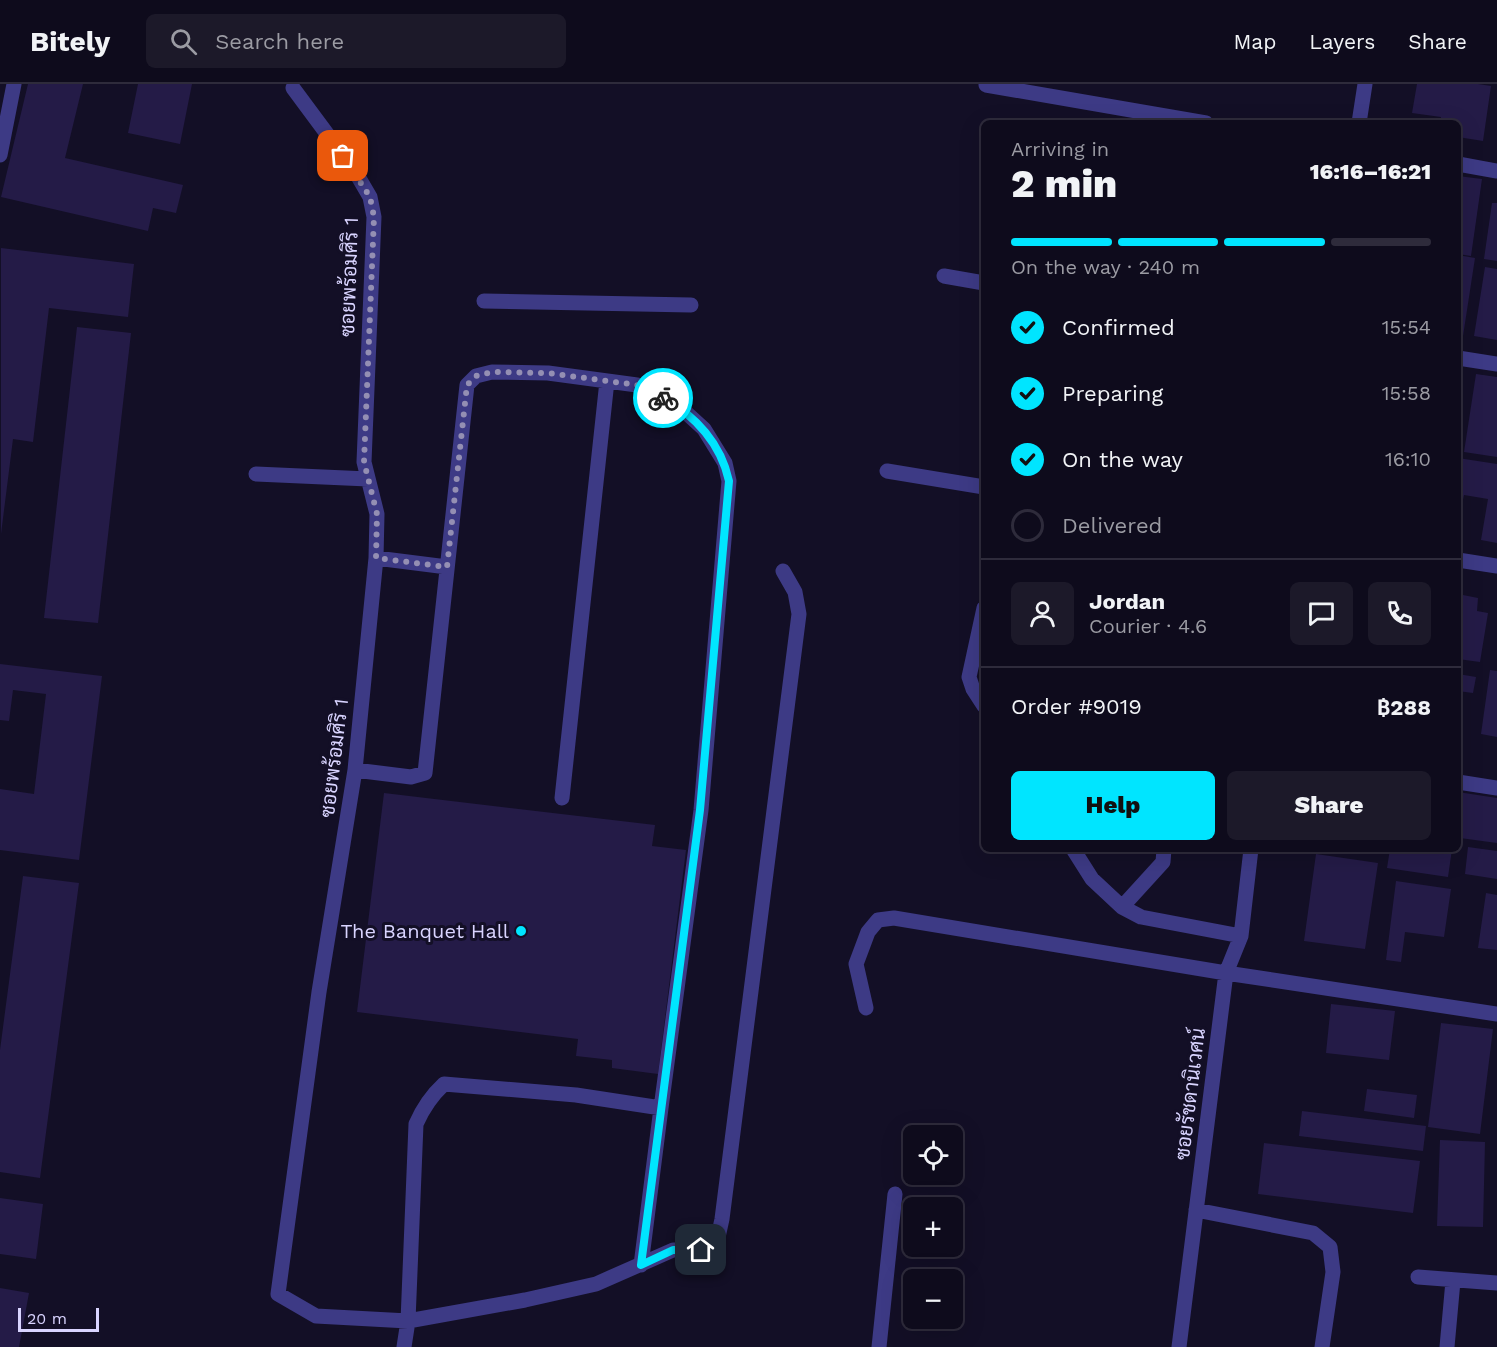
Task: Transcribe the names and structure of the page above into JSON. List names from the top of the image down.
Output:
{
  "streets": {
    "street": ["ซอยพร้อมศิริ 1", "ซอยรัชดานิเวศน์"]
  },
  "places": ["The Banquet Hall"],
  "scale_bar": "20 m",
  "page": {
    "header": "Bitely",
    "search": "Search here",
    "nav": ["Map", "Layers", "Share"],
    "heading": ["2 min", "Arriving in", "16:16–16:21"],
    "panel": [
      "Jordan",
      "Courier · 4.6",
      "Order #9019",
      "฿288"
    ],
    "bar": "On the way · 240 m",
    "list": [
      ["Confirmed", "15:54"],
      ["Preparing", "15:58"],
      ["On the way", "16:10"],
      "Delivered"
    ],
    "buttons": ["Help", "Share"],
    "map_buttons": ["+", "−"],
    "scale": "20 m"
  }
}
